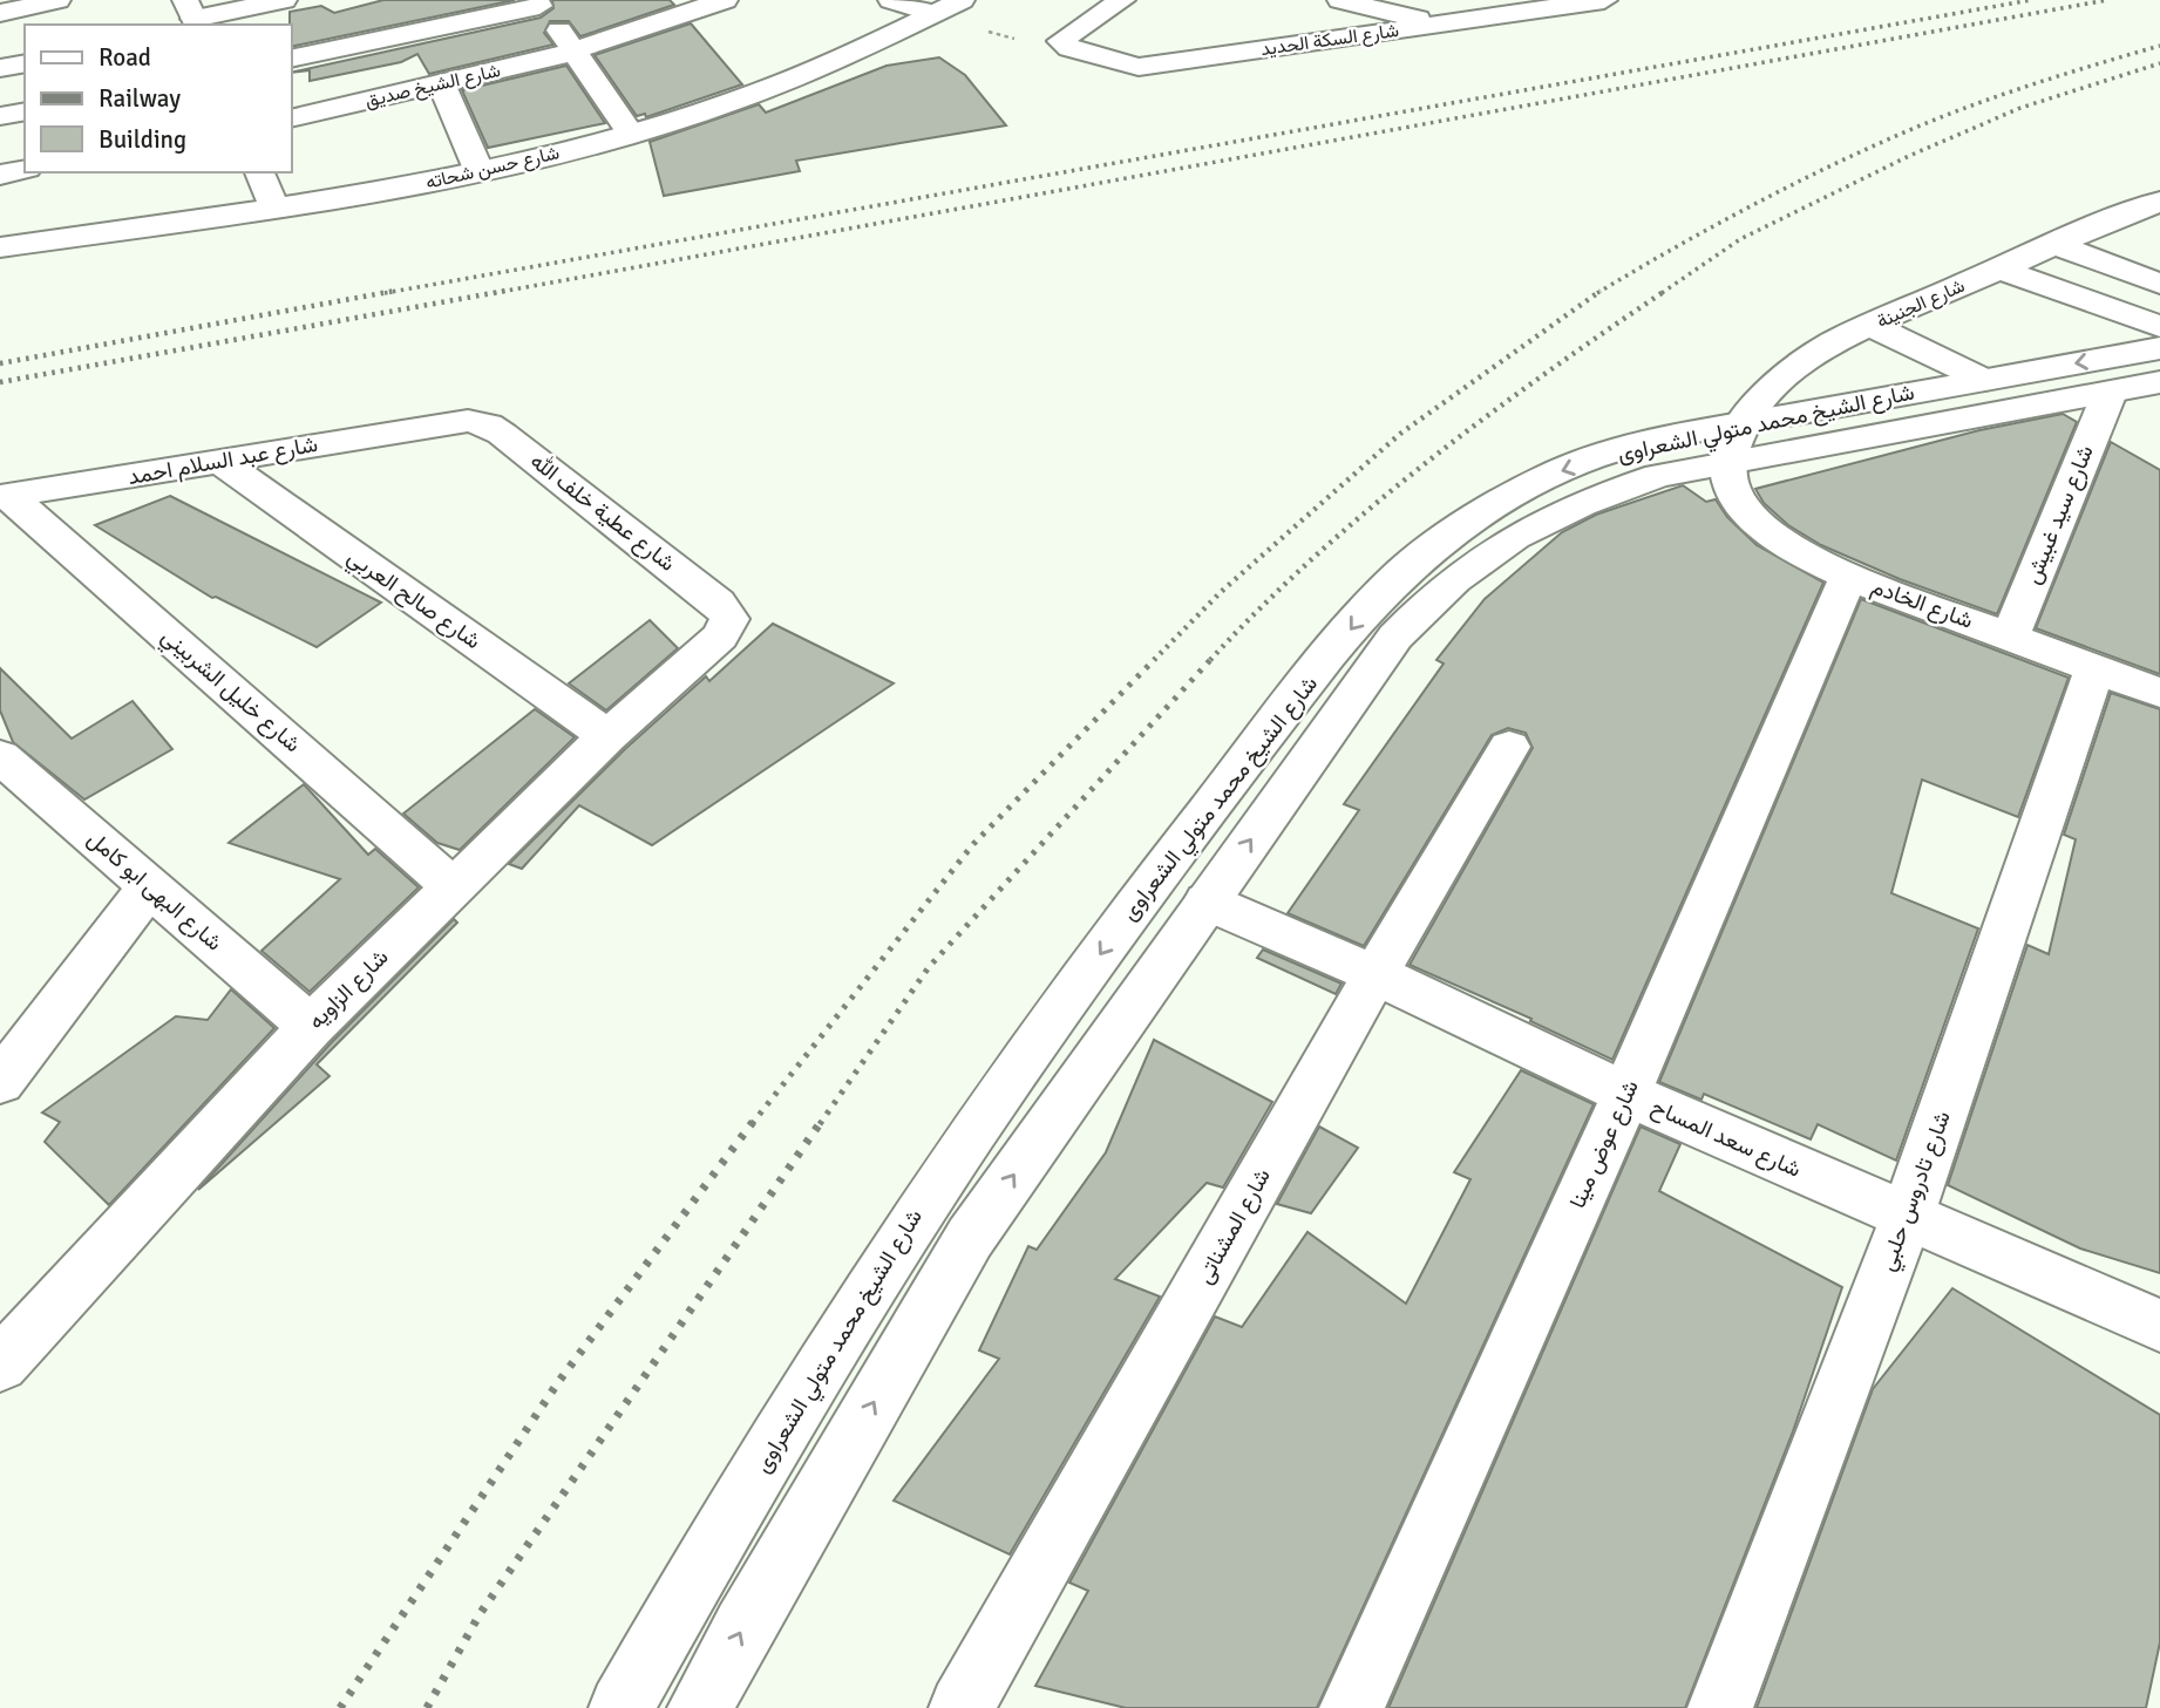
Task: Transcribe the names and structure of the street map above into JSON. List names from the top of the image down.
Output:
{
  "streets": {
    "street": [
      "شارع السكة الحديد",
      "شارع الشيخ صديق",
      "شارع حسن شحاته",
      "شارع الجنينة",
      "شارع الشيخ محمد متولي الشعراوى",
      "شارع عبد السلام احمد",
      "شارع عطية خلف الله",
      "شارع سيد غبيش",
      "شارع صالح العربي",
      "شارع الخادم",
      "شارع خليل الشربيني",
      "شارع البهى ابو كامل",
      "شارع الزاويه",
      "شارع سعد المساح",
      "شارع عوض مينا",
      "شارع تادروس حلبي",
      "شارع المشناتى"
    ]
  },
  "crossings": [
    ["شارع الجنينة", "شارع الشيخ محمد متولي الشعراوى"],
    ["شارع الجنينة", "شارع الخادم"],
    ["شارع الشيخ محمد متولي الشعراوى", "شارع سيد غبيش"],
    ["شارع الشيخ محمد متولي الشعراوى", "شارع الخادم"],
    ["شارع الشيخ محمد متولي الشعراوى", "شارع سعد المساح"],
    ["شارع عبد السلام احمد", "شارع عطية خلف الله"],
    ["شارع عبد السلام احمد", "شارع صالح العربي"],
    ["شارع عبد السلام احمد", "شارع خليل الشربيني"],
    ["شارع عطية خلف الله", "شارع الزاويه"],
    ["شارع سيد غبيش", "شارع الخادم"],
    ["شارع صالح العربي", "شارع الزاويه"],
    ["شارع الخادم", "شارع عوض مينا"],
    ["شارع الخادم", "شارع تادروس حلبي"],
    ["شارع خليل الشربيني", "شارع الزاويه"],
    ["شارع البهى ابو كامل", "شارع الزاويه"],
    ["شارع سعد المساح", "شارع عوض مينا"],
    ["شارع سعد المساح", "شارع تادروس حلبي"],
    ["شارع سعد المساح", "شارع المشناتى"]
  ],
  "legend": ["Road", "Railway", "Building"]
}
